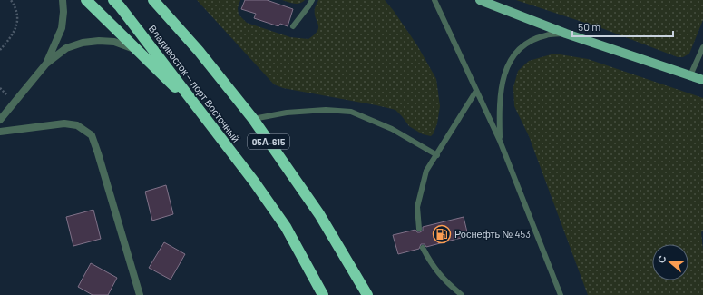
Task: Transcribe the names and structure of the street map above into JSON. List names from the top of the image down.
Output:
{
  "streets": {
    "highway": ["Владивосток — порт Восточный", "05А-615"]
  },
  "places": {
    "fuel station": ["Роснефть № 453"]
  },
  "scale_bar": "50 m",
  "north": "left"
}
